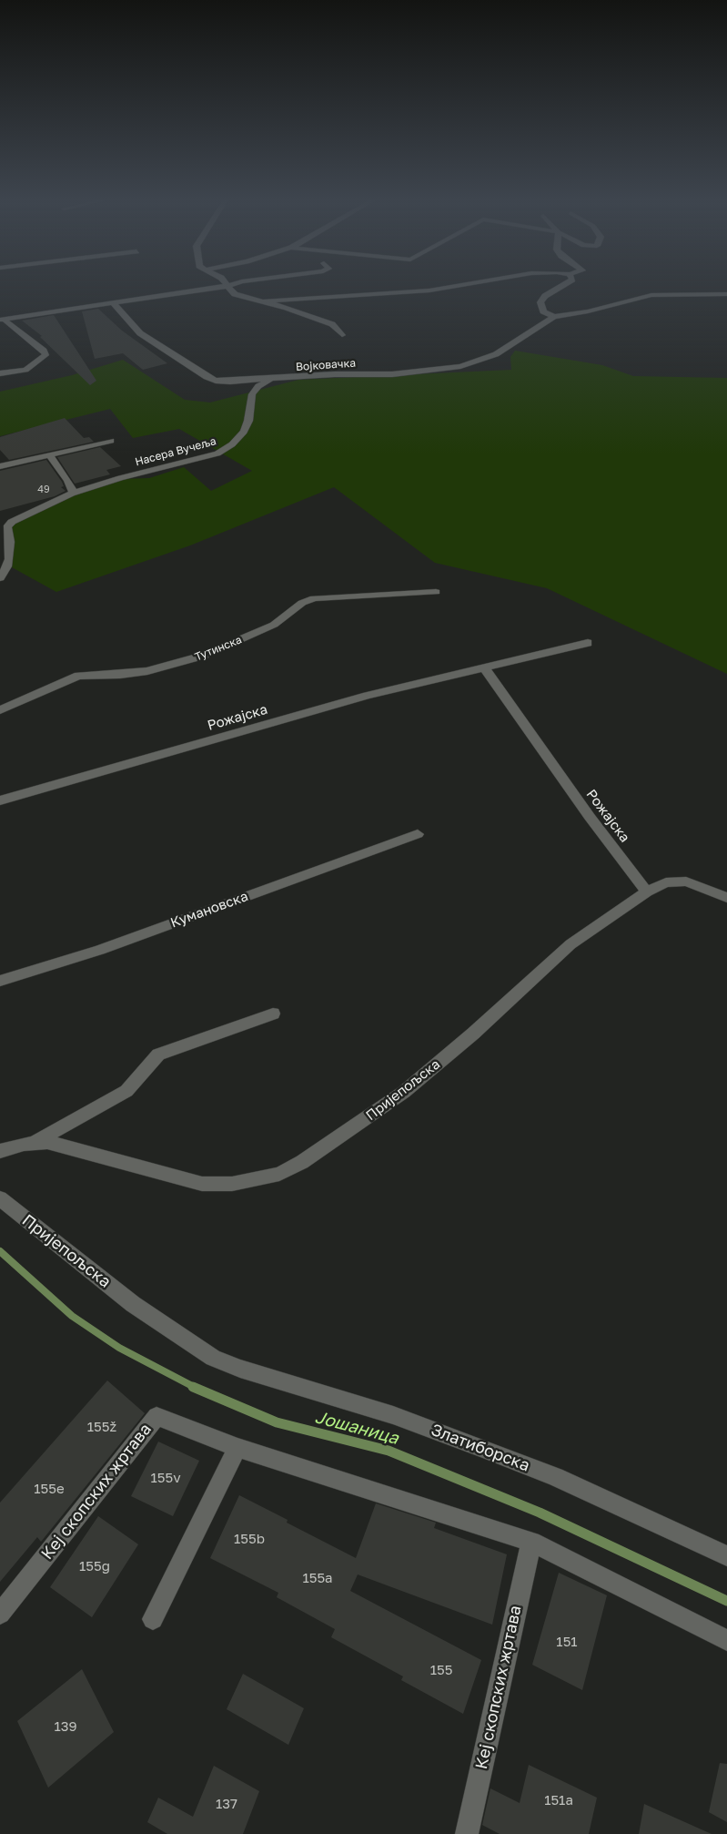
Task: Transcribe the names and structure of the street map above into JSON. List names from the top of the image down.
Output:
{
  "streets": {
    "street": [
      "Војковачка",
      "Насера Вучеља",
      "Тутинска",
      "Рожајска",
      "Кумановска",
      "Пријепољска",
      "Златиборска",
      "Кеј скопских жртава"
    ]
  },
  "crossings": [
    ["Војковачка", "Насера Вучеља"],
    ["Рожајска", "Пријепољска"],
    ["Пријепољска", "Златиборска"]
  ],
  "water": ["Јошаница"],
  "house_numbers": [
    "49",
    "155ž",
    "155v",
    "155e",
    "155b",
    "155g",
    "155a",
    "151",
    "155",
    "139",
    "151a",
    "137"
  ]
}
